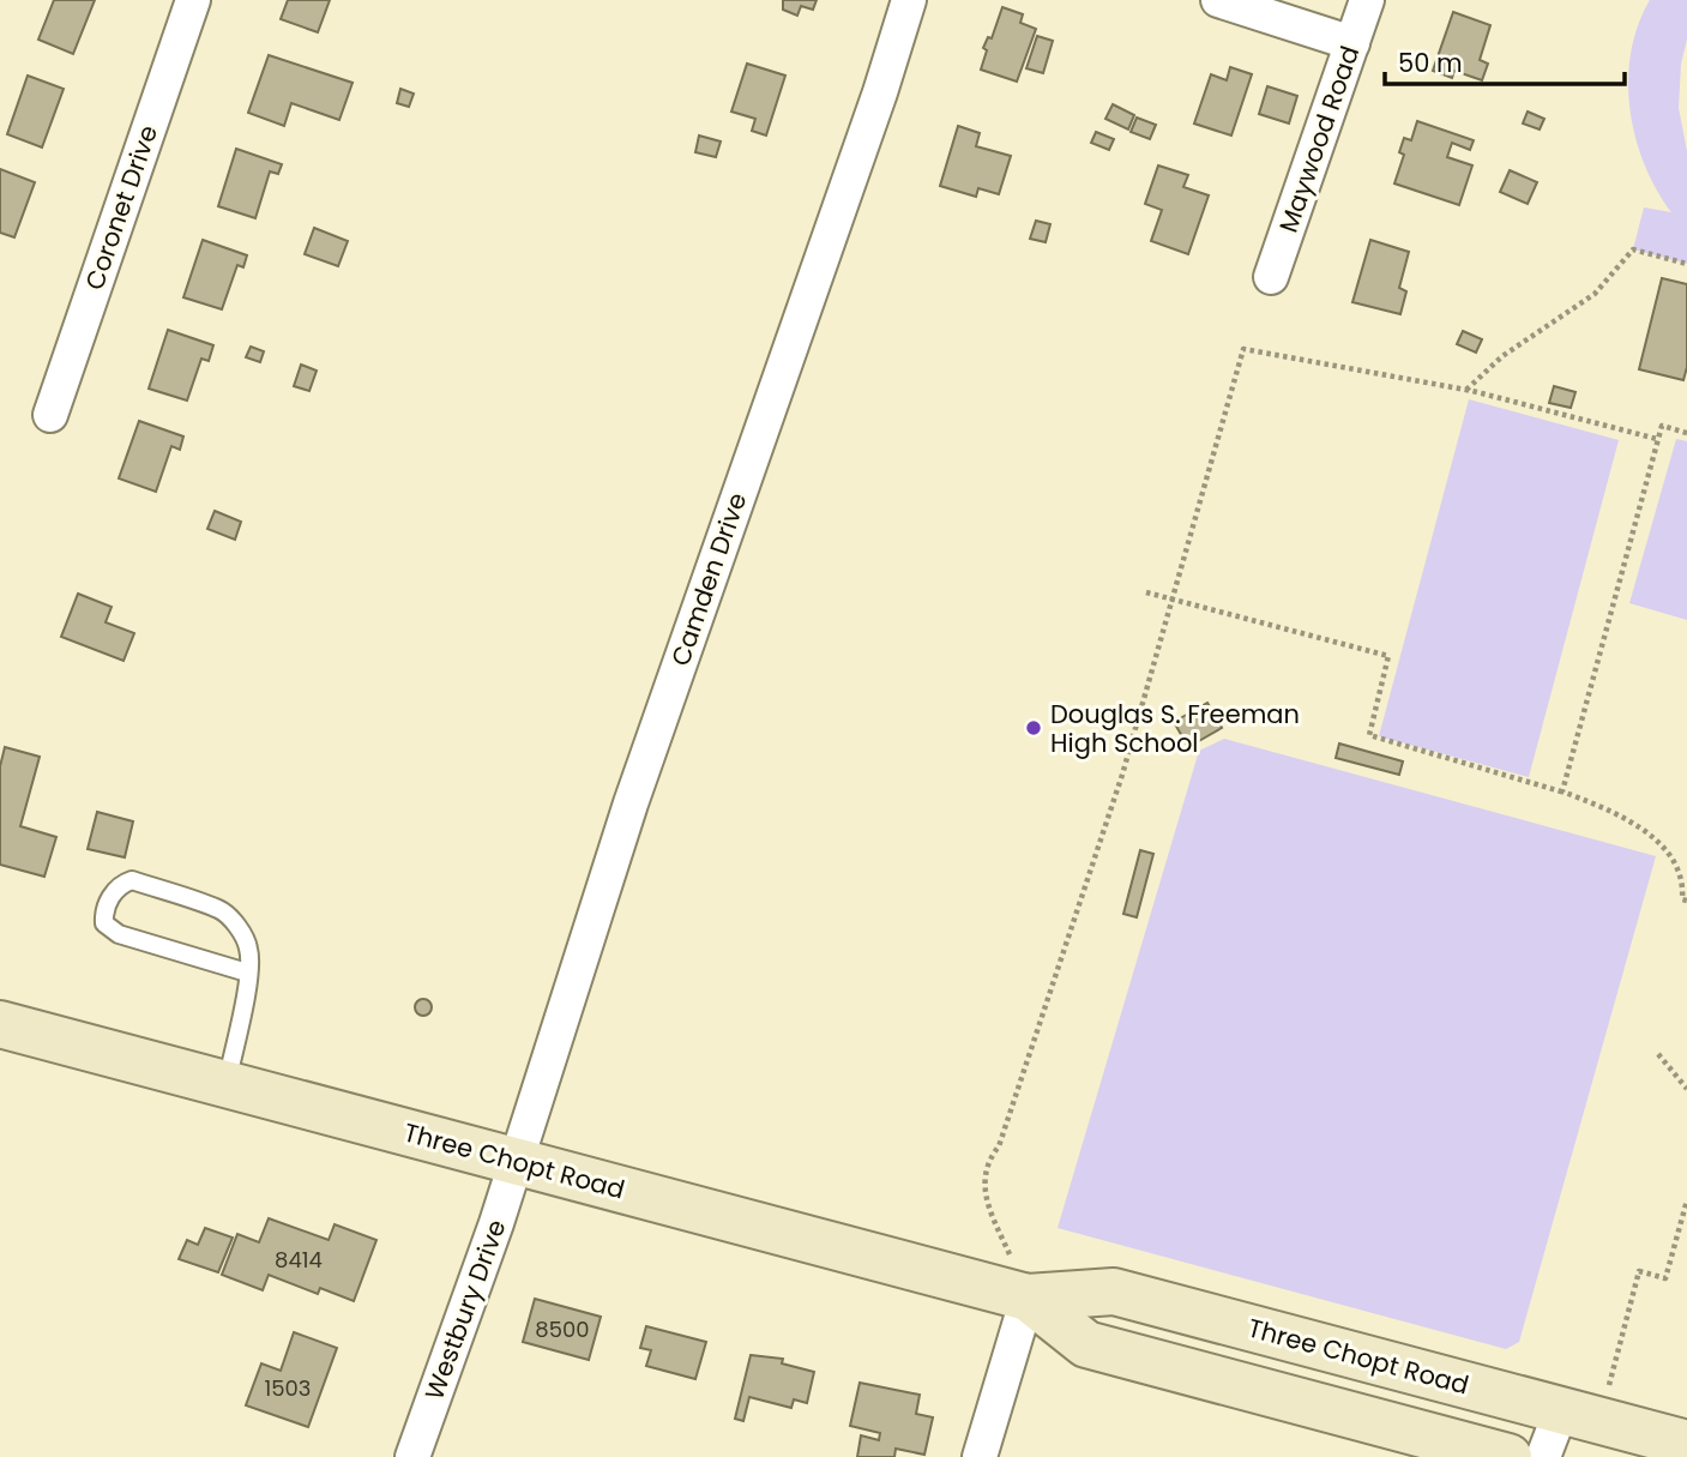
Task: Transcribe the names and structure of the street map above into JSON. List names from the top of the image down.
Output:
{
  "streets": {
    "main road": ["Three Chopt Road"],
    "street": [
      "Maywood Road",
      "Coronet Drive",
      "Camden Drive",
      "Westbury Drive"
    ]
  },
  "crossings": [
    ["Camden Drive", "Three Chopt Road"],
    ["Camden Drive", "Westbury Drive"],
    ["Three Chopt Road", "Westbury Drive"]
  ],
  "places": ["Douglas S. Freeman High School"],
  "house_numbers": ["8414", "8500", "1503"],
  "scale_bar": "50 m"
}
